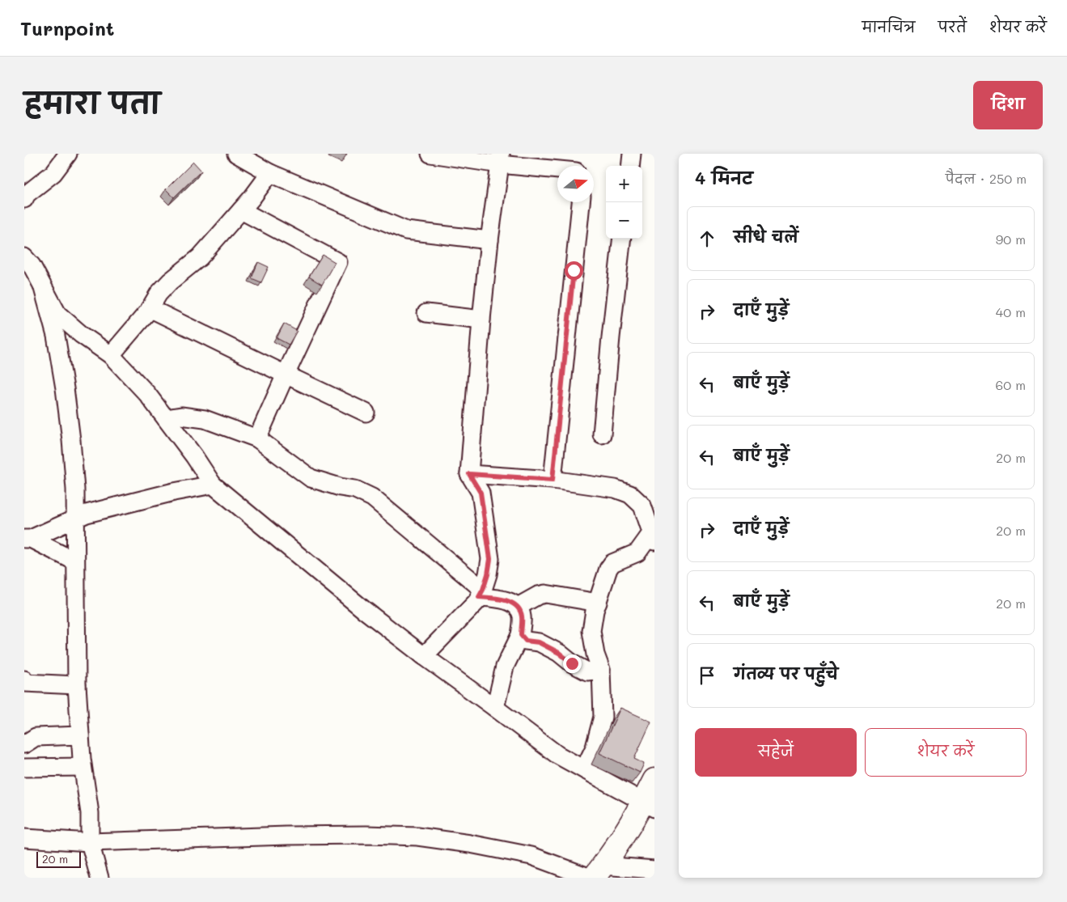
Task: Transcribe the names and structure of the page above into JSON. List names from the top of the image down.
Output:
{
  "scale_bar": "20 m",
  "north": "right",
  "page": {
    "header": "Turnpoint",
    "nav": ["मानचित्र", "परतें", "शेयर करें"],
    "title": "हमारा पता",
    "buttons": [
      "दिशा",
      ["सहेजें", "शेयर करें"]
    ],
    "heading": ["4 मिनट", "पैदल · 250 m"],
    "map_buttons": ["+", "−"],
    "list": [
      ["सीधे चलें", "90 m"],
      ["दाएँ मुड़ें", "40 m"],
      ["बाएँ मुड़ें", "60 m"],
      ["बाएँ मुड़ें", "20 m"],
      ["दाएँ मुड़ें", "20 m"],
      ["बाएँ मुड़ें", "20 m"],
      "गंतव्य पर पहुँचे"
    ],
    "scale": "20 m"
  }
}
